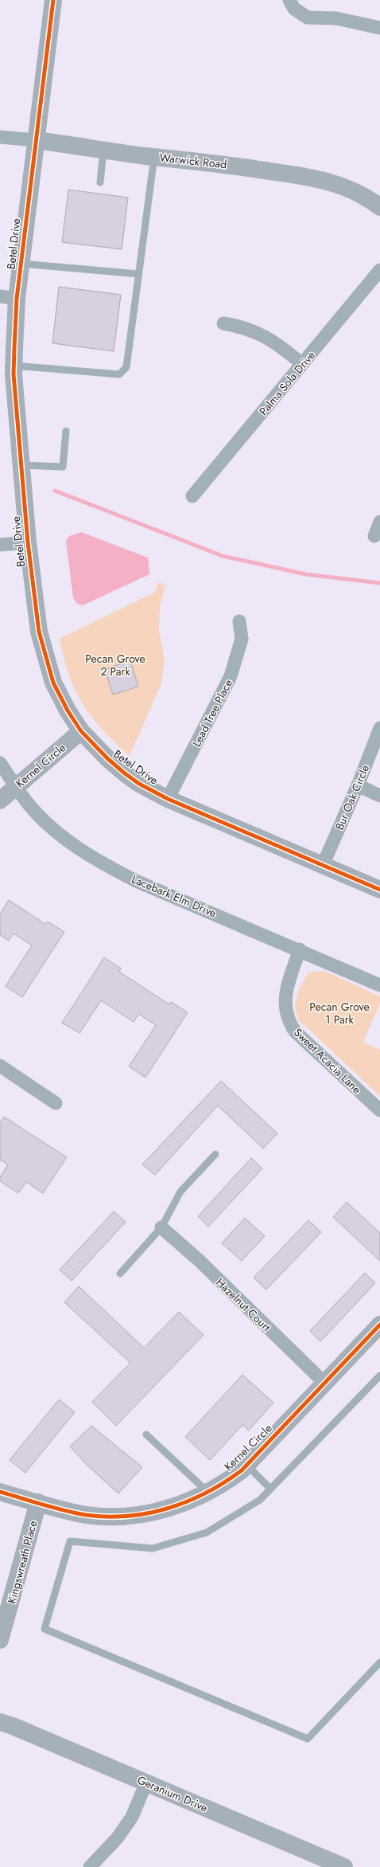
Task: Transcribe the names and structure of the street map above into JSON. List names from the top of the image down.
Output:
{
  "streets": {
    "street": [
      "Warwick Road",
      "Betel Drive",
      "Palma Sola Drive",
      "Lead Tree Place",
      "Kernel Circle",
      "Bur Oak Circle",
      "Lacebark Elm Drive",
      "Sweet Acacia Lane",
      "Hazelnut Court",
      "Kingswreath Place",
      "Geranium Drive"
    ]
  },
  "crossings": [
    ["Warwick Road", "Betel Drive"],
    ["Betel Drive", "Lead Tree Place"],
    ["Betel Drive", "Kernel Circle"],
    ["Betel Drive", "Bur Oak Circle"],
    ["Kernel Circle", "Lacebark Elm Drive"],
    ["Kernel Circle", "Hazelnut Court"],
    ["Kernel Circle", "Kingswreath Place"],
    ["Lacebark Elm Drive", "Sweet Acacia Lane"]
  ],
  "parks": ["Pecan Grove 2 Park", "Pecan Grove 1 Park"]
}
